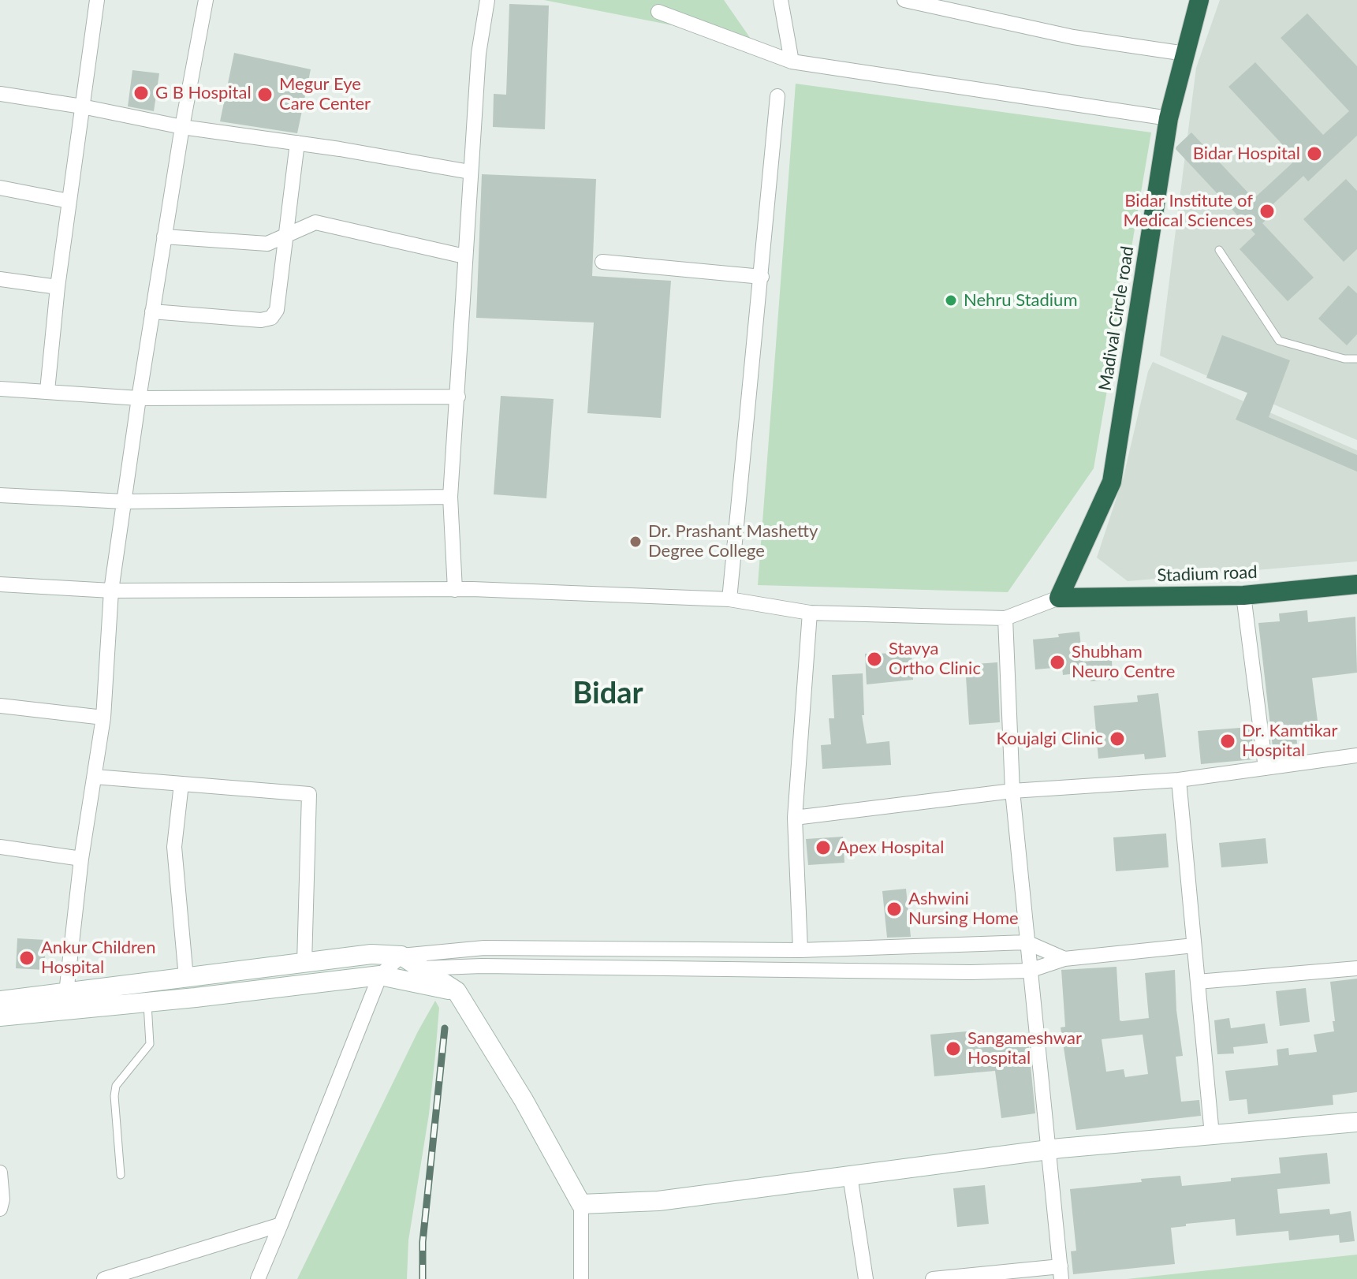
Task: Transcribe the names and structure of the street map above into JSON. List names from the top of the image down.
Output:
{
  "streets": {
    "highway": ["Madival Circle road", "Stadium road"]
  },
  "crossings": [
    ["Madival Circle road", "Stadium road"]
  ],
  "districts": ["Bidar"],
  "places": [
    "G B Hospital",
    "Megur Eye Care Center",
    "Bidar Hospital",
    "Bidar Institute of Medical Sciences",
    "Nehru Stadium",
    "Dr. Prashant Mashetty Degree College",
    "Stavya Ortho Clinic",
    "Shubham Neuro Centre",
    "Koujalgi Clinic",
    "Dr. Kamtikar Hospital",
    "Apex Hospital",
    "Ashwini Nursing Home",
    "Ankur Children Hospital",
    "Sangameshwar Hospital"
  ]
}
